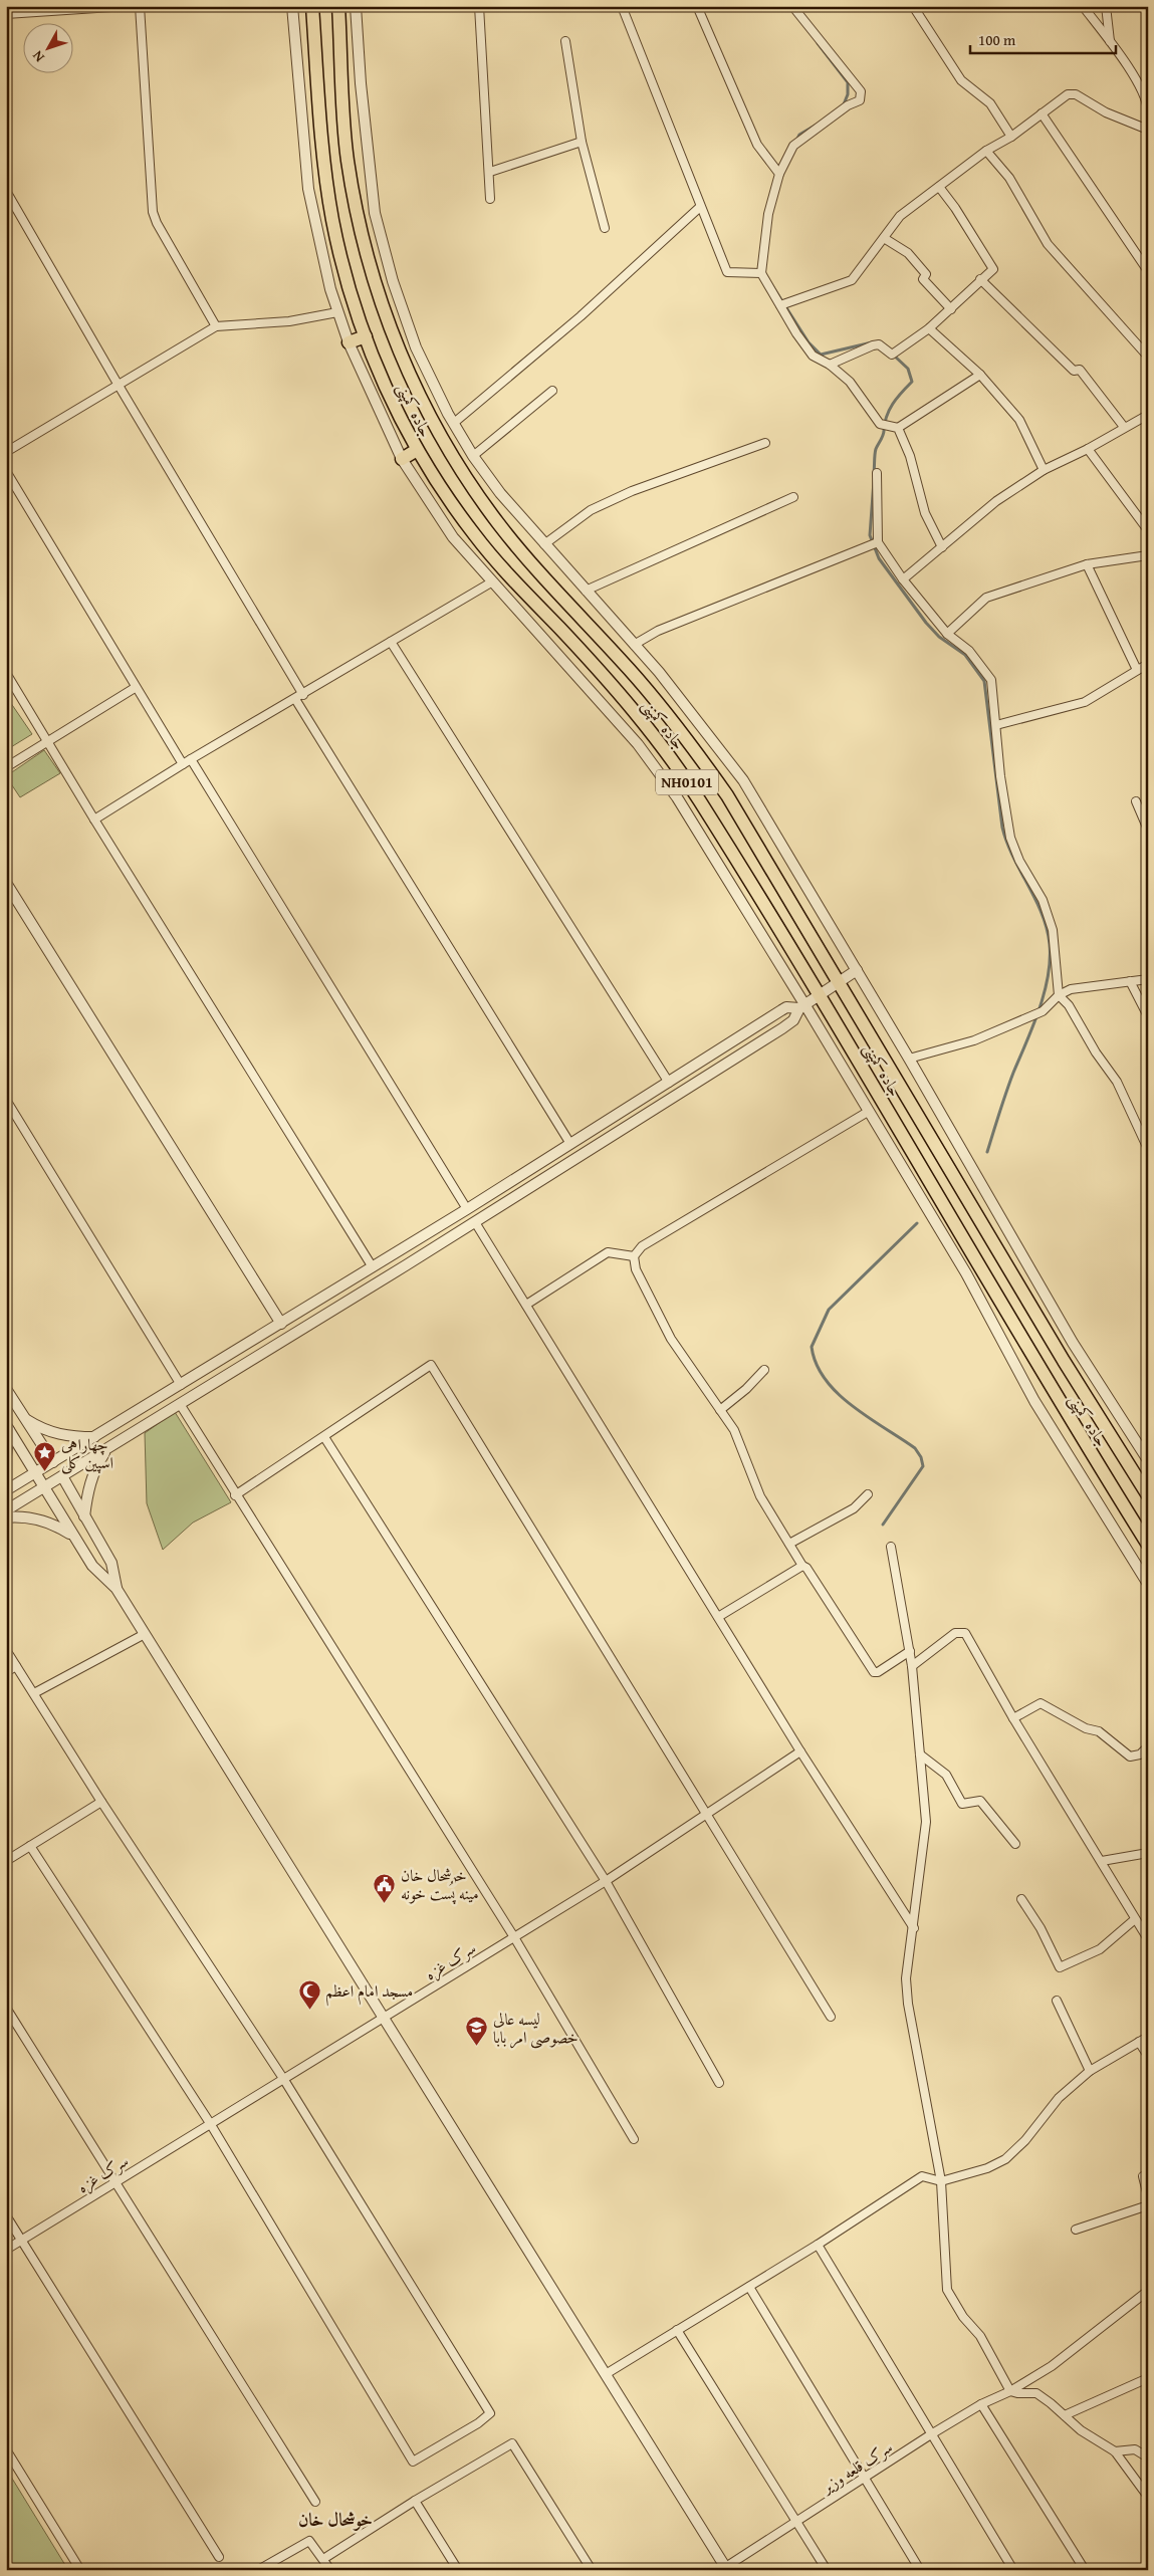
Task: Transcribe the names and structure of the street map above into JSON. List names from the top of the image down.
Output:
{
  "streets": {
    "highway": ["جاده کمپنی", "NH0101"],
    "street": ["سرک غزه", "سرک قلعه وزیر"]
  },
  "districts": ["خوشحال خان"],
  "places": {
    "place": ["چهاراهی اسپین کلی"],
    "public building": ["خوشحال خان مینه پُست خونه"],
    "mosque": ["مسجد امام اعظم"],
    "school or university": ["لیسه عالی خصوصی امر بابا"]
  },
  "scale_bar": "100 m",
  "north": "bottom left"
}
